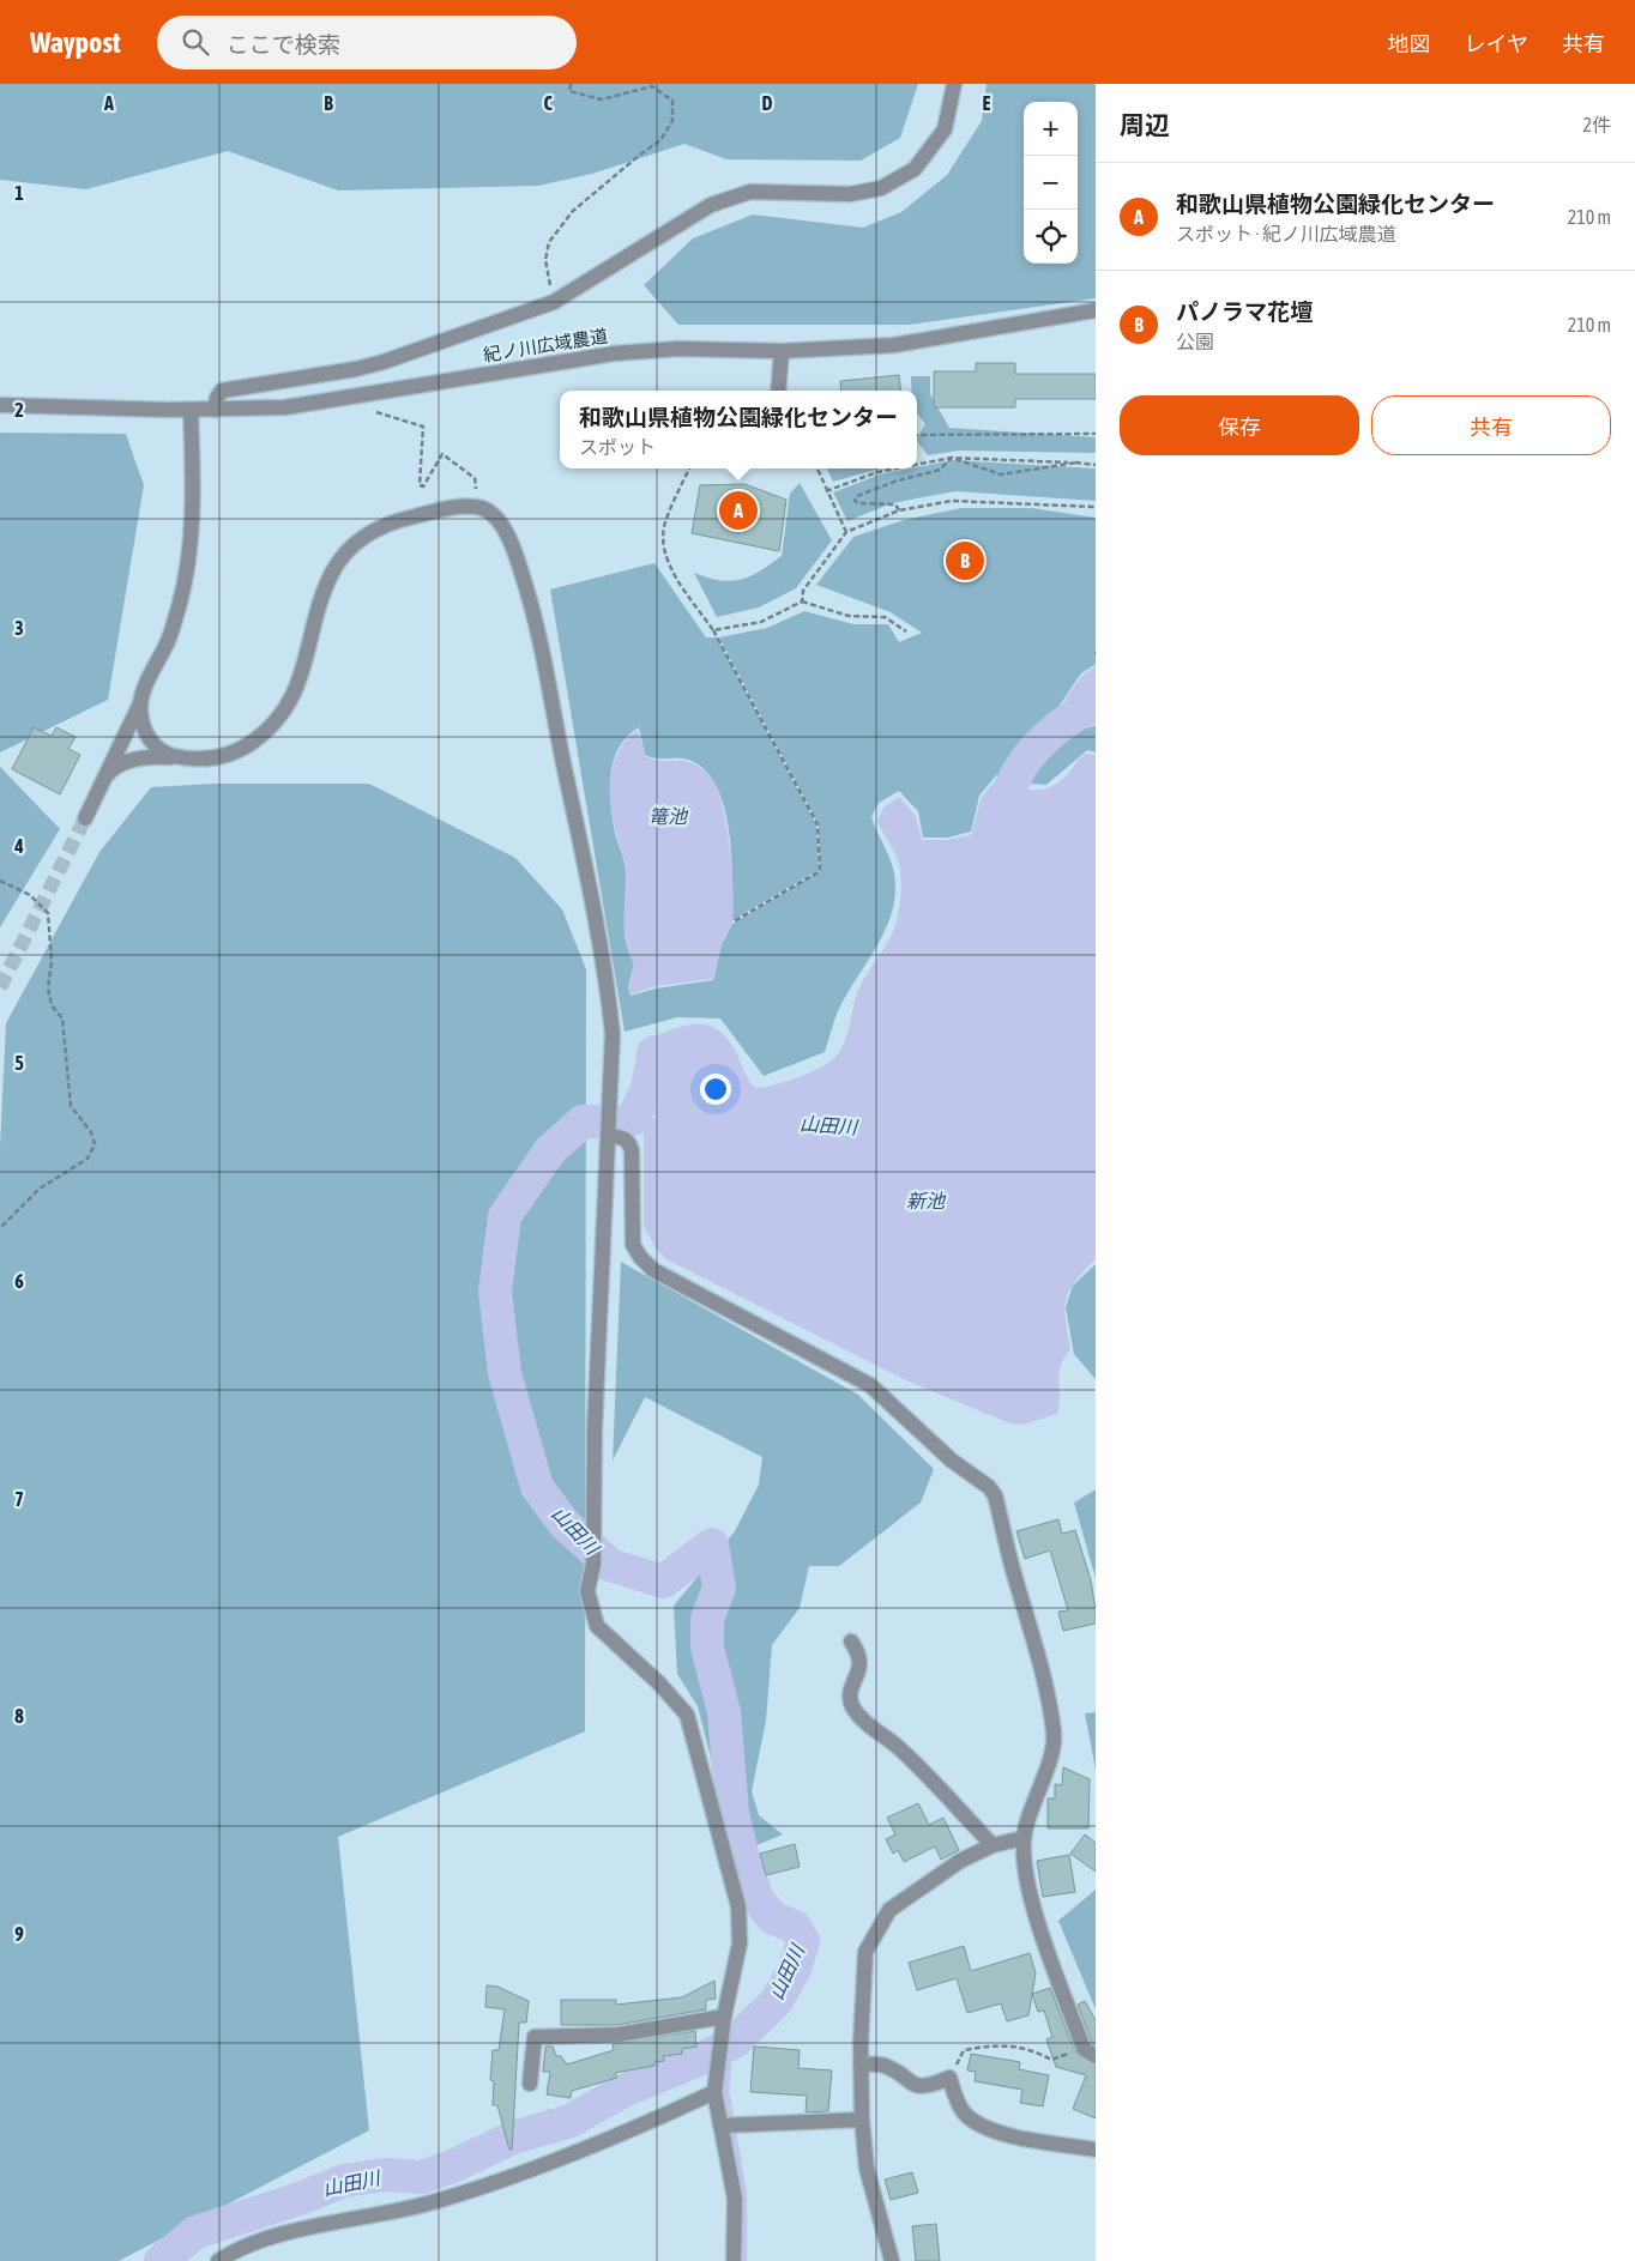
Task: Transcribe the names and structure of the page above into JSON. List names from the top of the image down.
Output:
{
  "streets": {
    "street": ["紀ノ川広域農道"]
  },
  "water": ["篭池", "山田川", "新池"],
  "page": {
    "header": "Waypost",
    "search": "ここで検索",
    "nav": ["地図", "レイヤ", "共有"],
    "heading": ["周辺", "2件"],
    "map_buttons": ["+", "−"],
    "list": [
      {
        "mark": "A",
        "name": "和歌山県植物公園緑化センター",
        "note": "スポット · 紀ノ川広域農道",
        "value": "210 m"
      },
      {
        "mark": "B",
        "name": "パノラマ花壇",
        "note": "公園",
        "value": "210 m"
      }
    ],
    "buttons": ["保存", "共有"],
    "popup": ["和歌山県植物公園緑化センター", "スポット"],
    "pins": ["A", "B"]
  },
  "grid": {
    "columns": [
      "A",
      "B",
      "C",
      "D",
      "E"
    ],
    "rows": [
      "1",
      "2",
      "3",
      "4",
      "5",
      "6",
      "7",
      "8",
      "9"
    ]
  }
}
